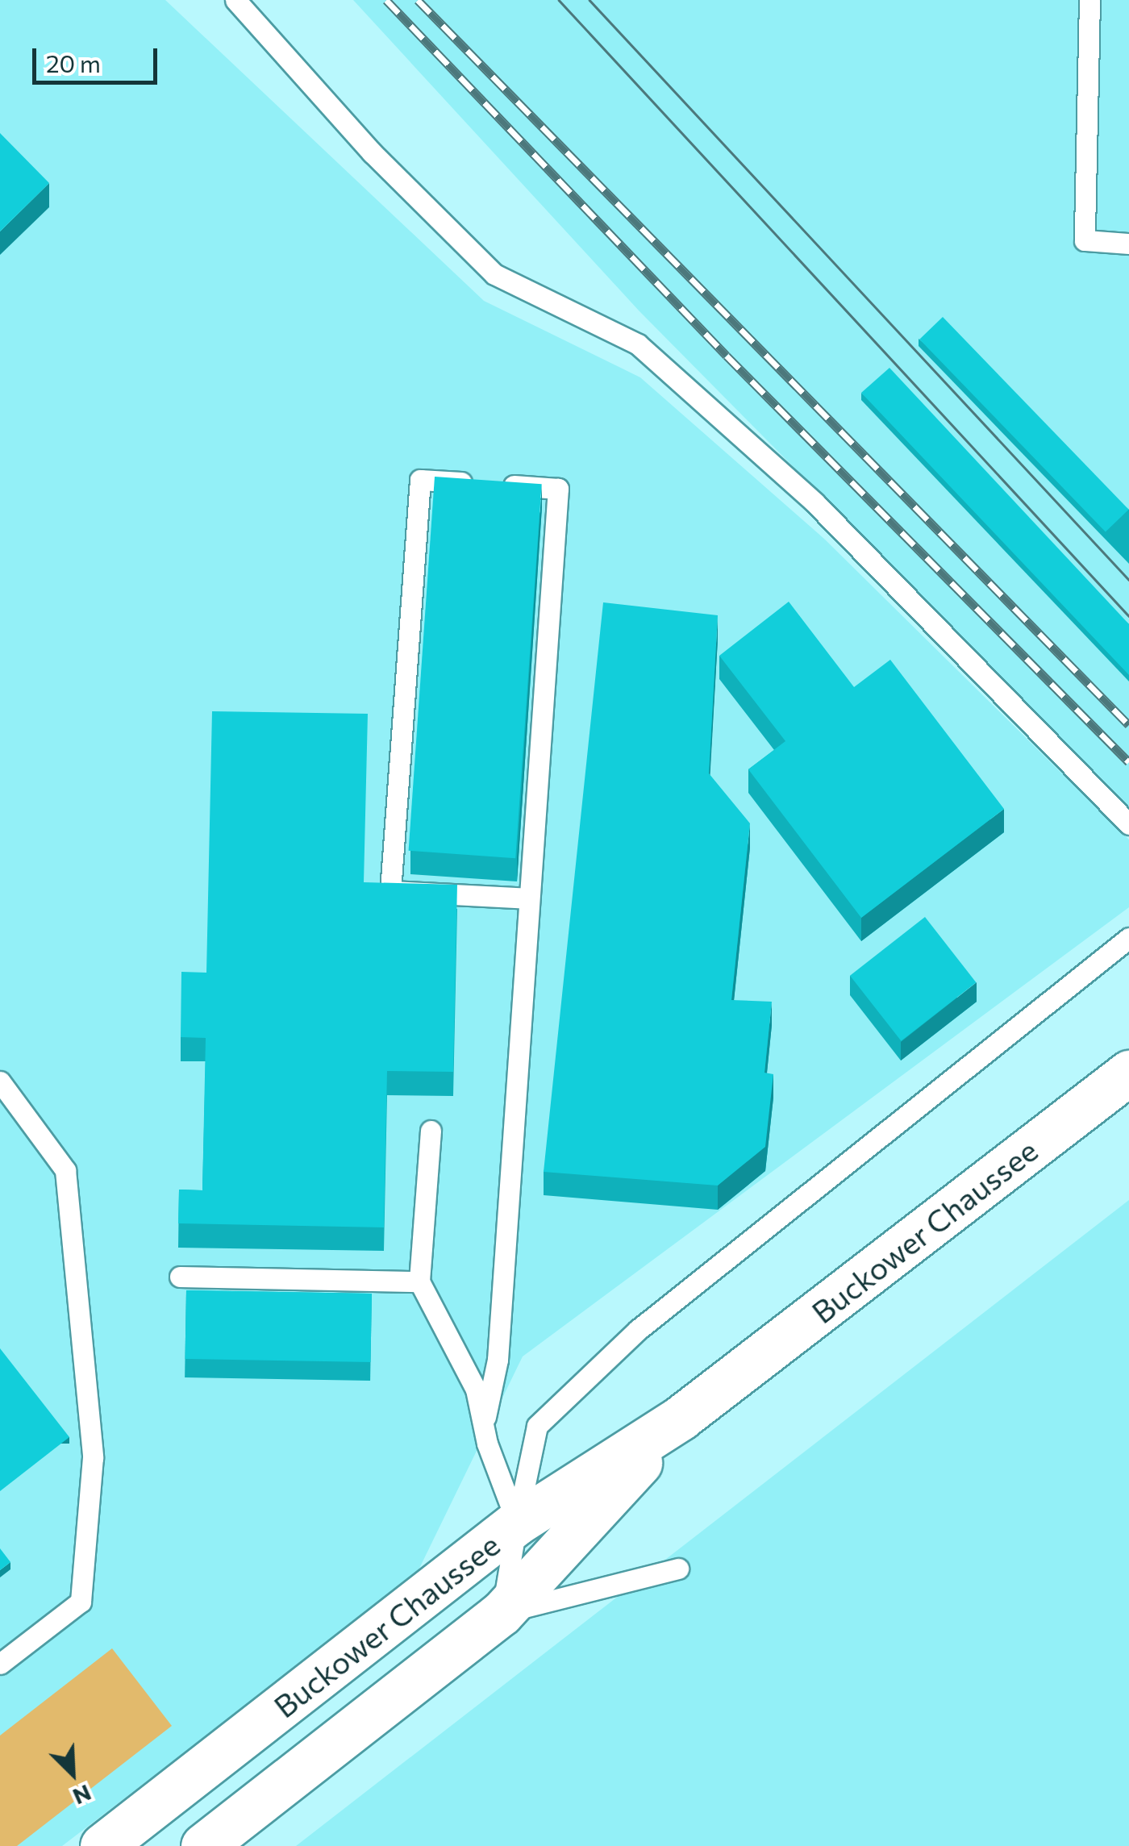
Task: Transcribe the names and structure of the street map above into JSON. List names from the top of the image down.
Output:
{
  "streets": {
    "main road": ["Buckower Chaussee"]
  },
  "scale_bar": "20 m",
  "north": "bottom right"
}
